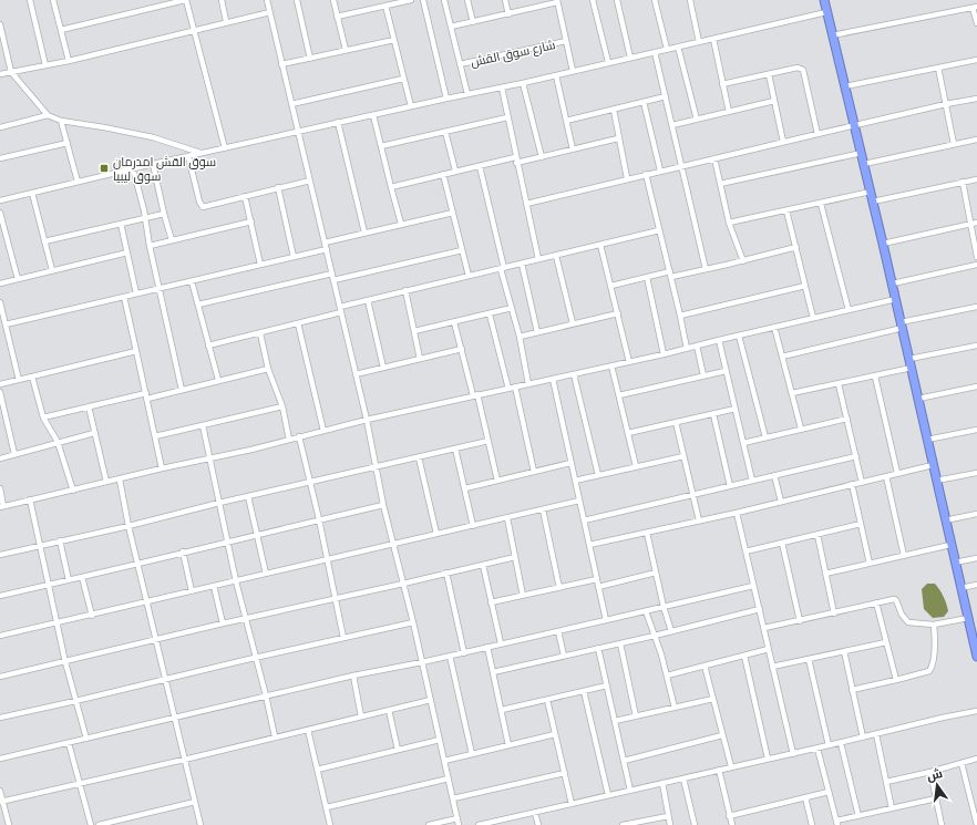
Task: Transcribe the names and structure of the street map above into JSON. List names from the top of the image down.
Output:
{
  "streets": {
    "street": ["شارع سوق القش"]
  },
  "places": {
    "transit": ["سوق القش امدرمان سوق ليبيا"]
  },
  "north": "top"
}
